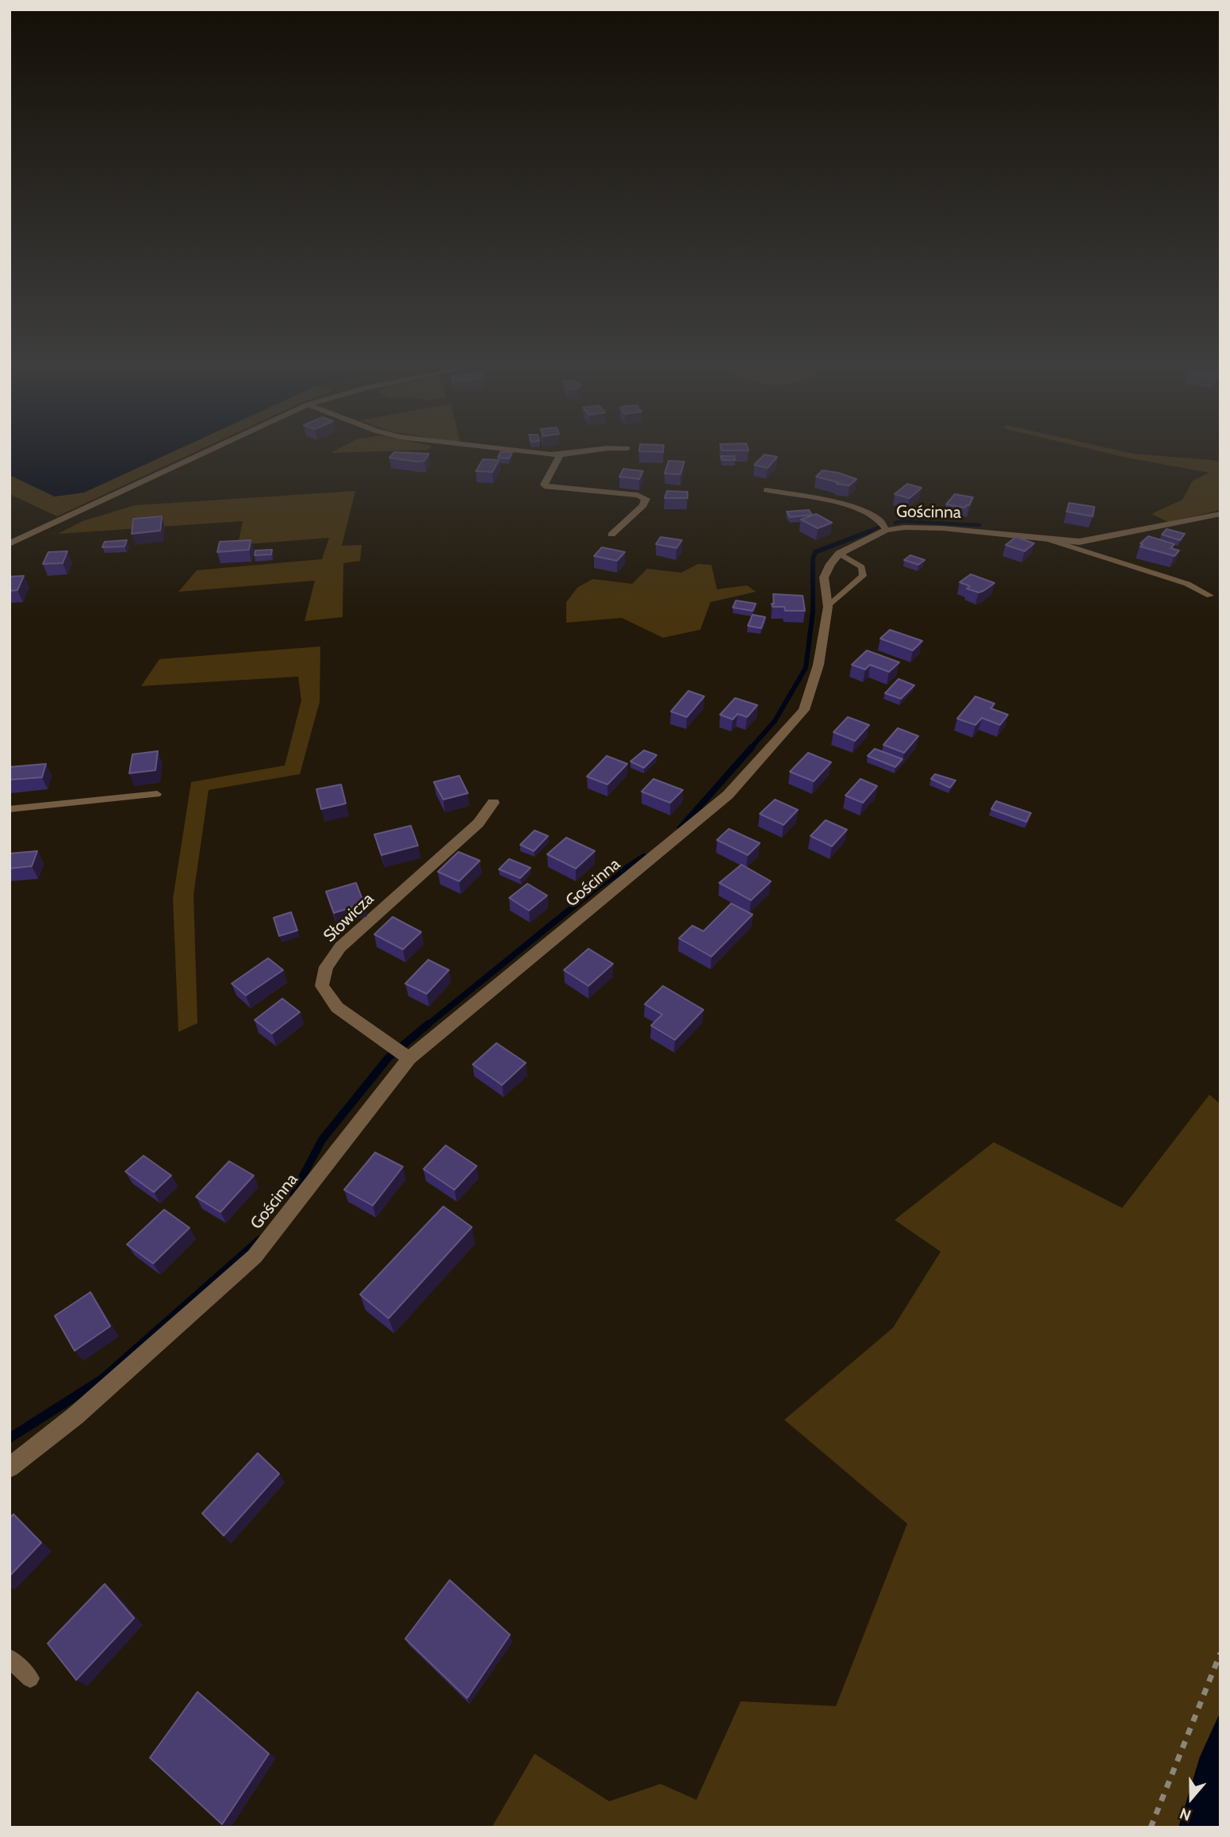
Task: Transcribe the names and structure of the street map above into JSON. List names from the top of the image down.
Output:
{
  "streets": {
    "street": ["Gościnna", "Słowicza"]
  },
  "crossings": [
    ["Gościnna", "Słowicza"]
  ],
  "north": "bottom"
}
